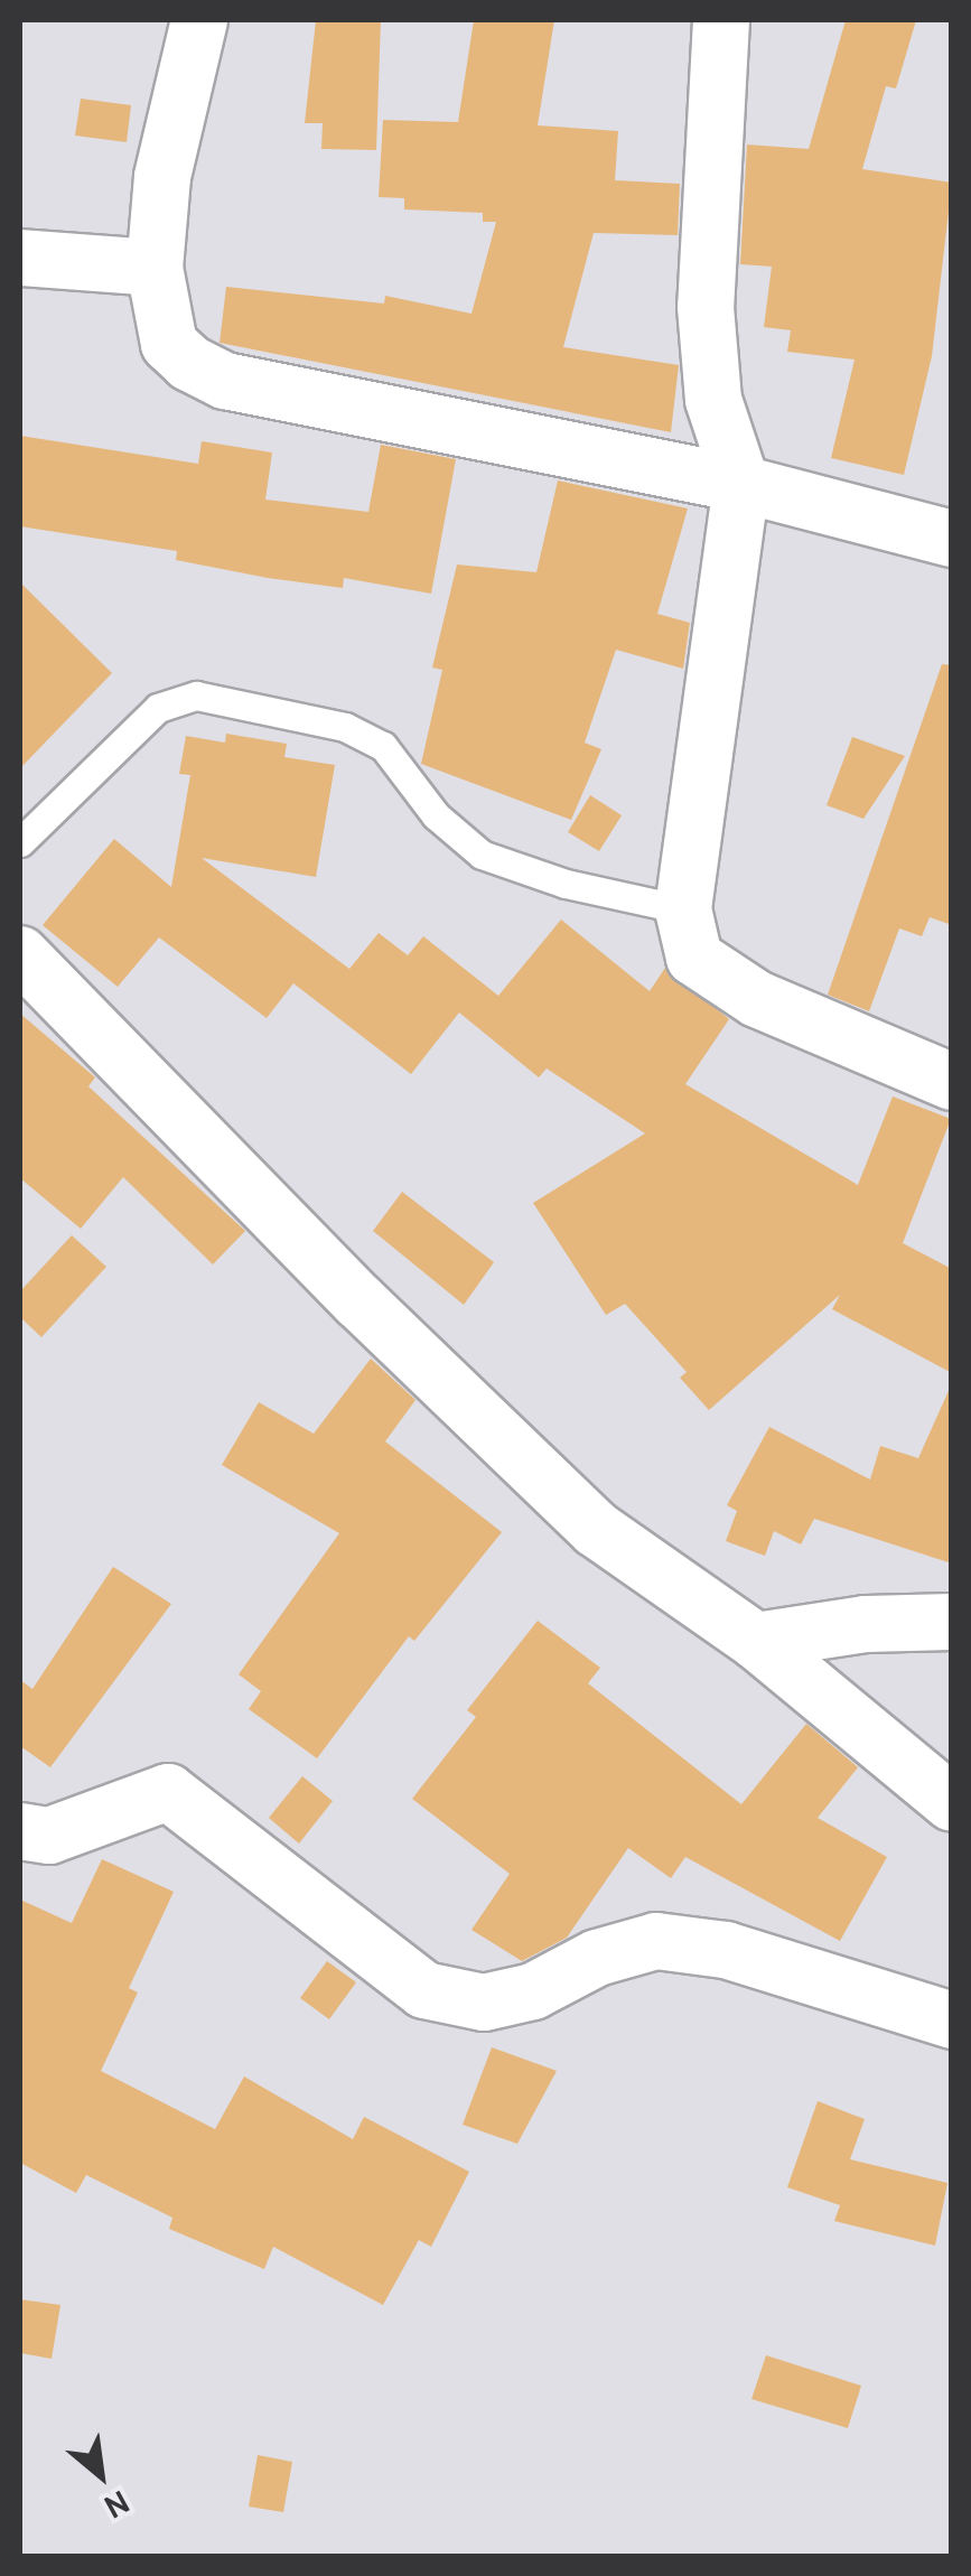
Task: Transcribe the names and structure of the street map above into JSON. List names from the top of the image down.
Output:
{
  "north": "bottom right"
}
